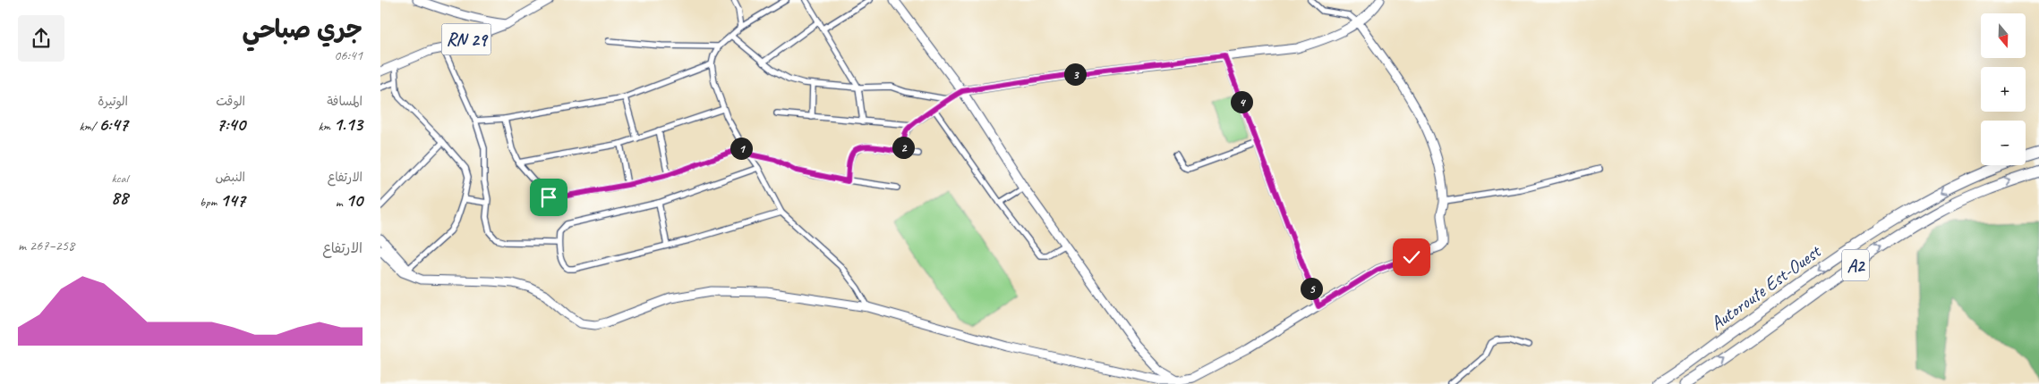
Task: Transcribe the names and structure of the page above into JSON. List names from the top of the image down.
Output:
{
  "streets": {
    "highway": ["A2", "Autoroute Est-Ouest"],
    "street": ["RN 29"]
  },
  "north": "bottom",
  "page": {
    "heading": ["جري صباحي", "06:41"],
    "map_buttons": ["+", "−"],
    "pins": [
      "3",
      "4",
      "2",
      "1",
      "5"
    ],
    "stats": [
      ["المسافة", "1.13 km"],
      ["الوقت", "7:40"],
      ["الوتيرة", "6:47 /km"],
      ["الارتفاع", "10 m"],
      ["النبض", "147 bpm"],
      ["kcal", "88"]
    ],
    "chart": ["الارتفاع", "258–267 m"]
  }
}
